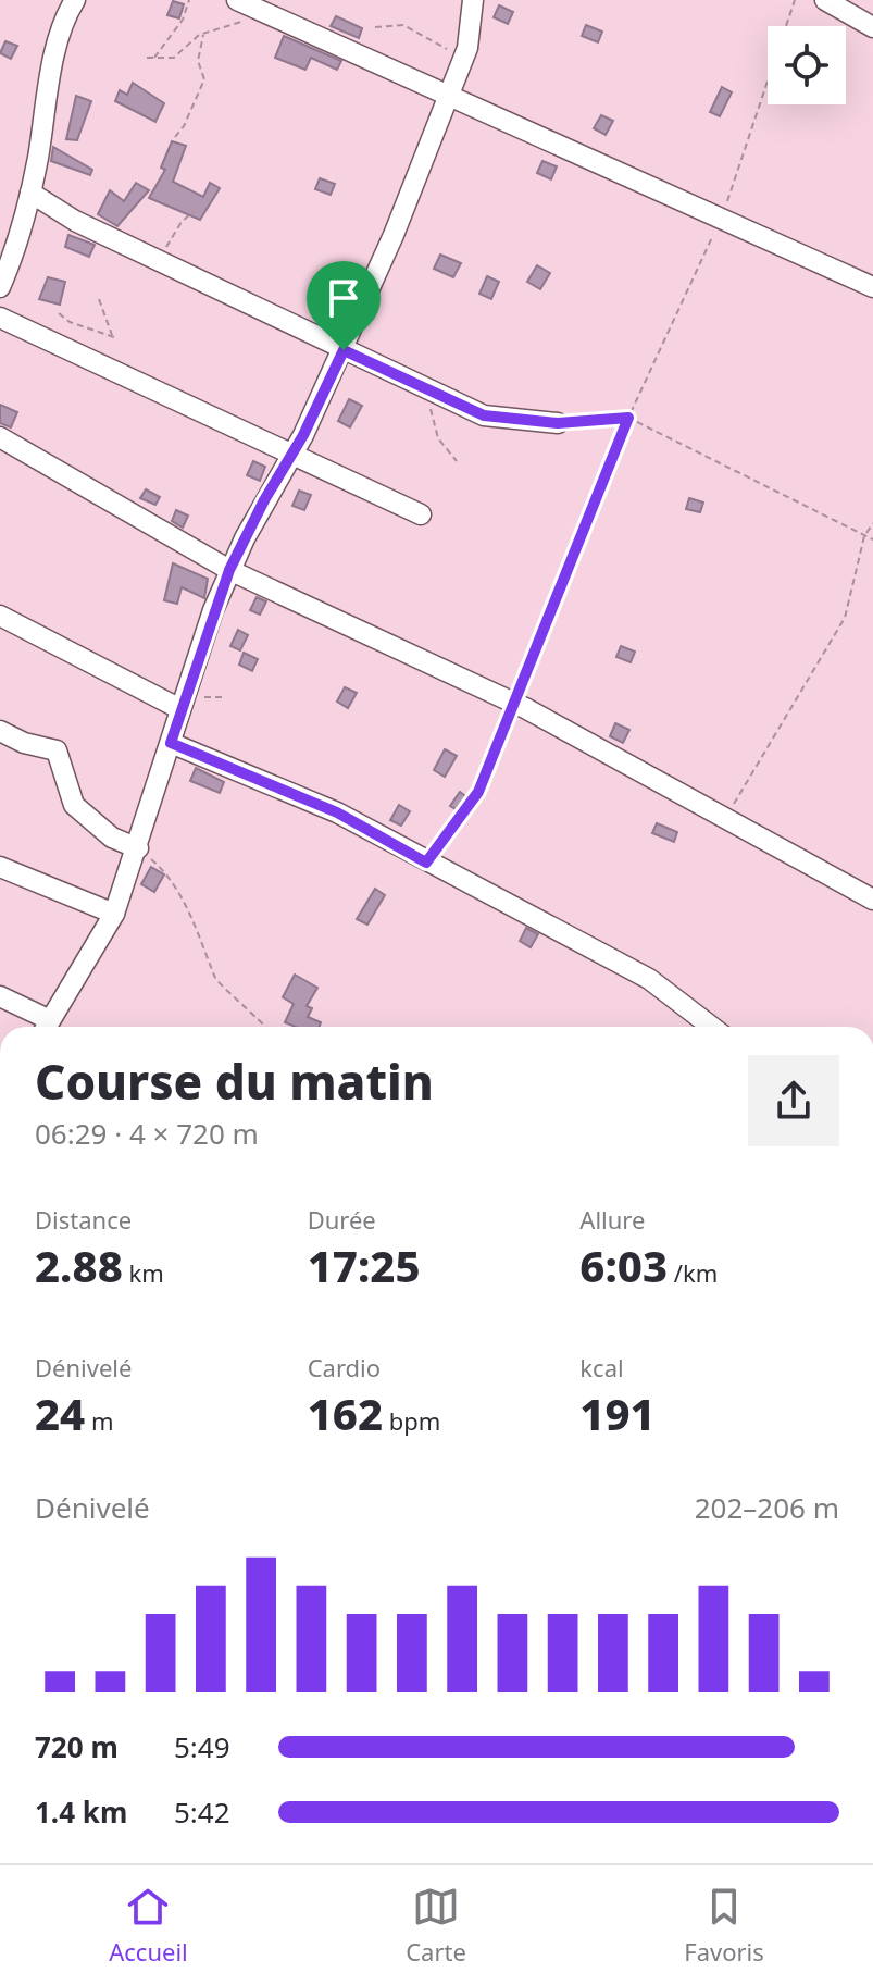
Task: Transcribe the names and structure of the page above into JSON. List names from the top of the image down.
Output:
{
  "page": {
    "heading": ["Course du matin", "06:29 · 4 × 720 m"],
    "stats": [
      ["Distance", "2.88 km"],
      ["Durée", "17:25"],
      ["Allure", "6:03 /km"],
      ["Dénivelé", "24 m"],
      ["Cardio", "162 bpm"],
      ["kcal", "191"]
    ],
    "chart": ["Dénivelé", "202–206 m"],
    "list": [
      {
        "name": "720 m",
        "note": "5:49"
      },
      {
        "name": "1.4 km",
        "note": "5:42"
      }
    ],
    "tabs": ["Accueil", "Carte", "Favoris"]
  }
}
